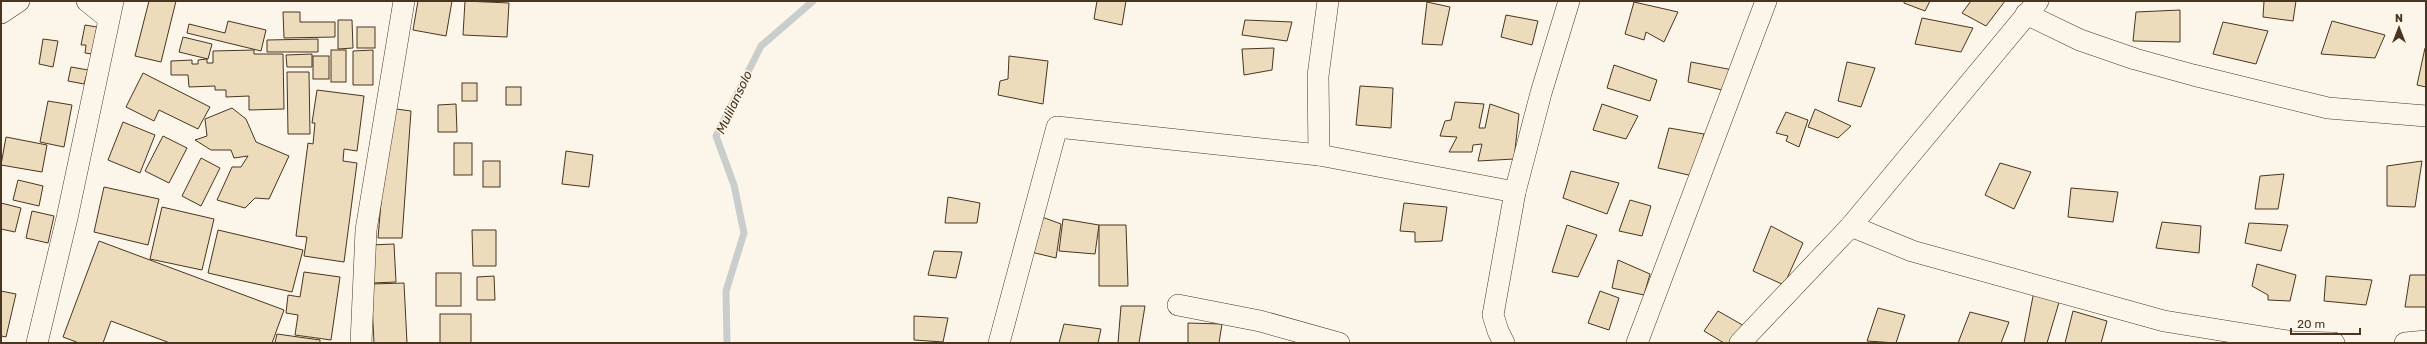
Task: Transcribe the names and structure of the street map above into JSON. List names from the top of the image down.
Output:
{
  "water": ["Mulilansolo"],
  "scale_bar": "20 m",
  "north": "top"
}
